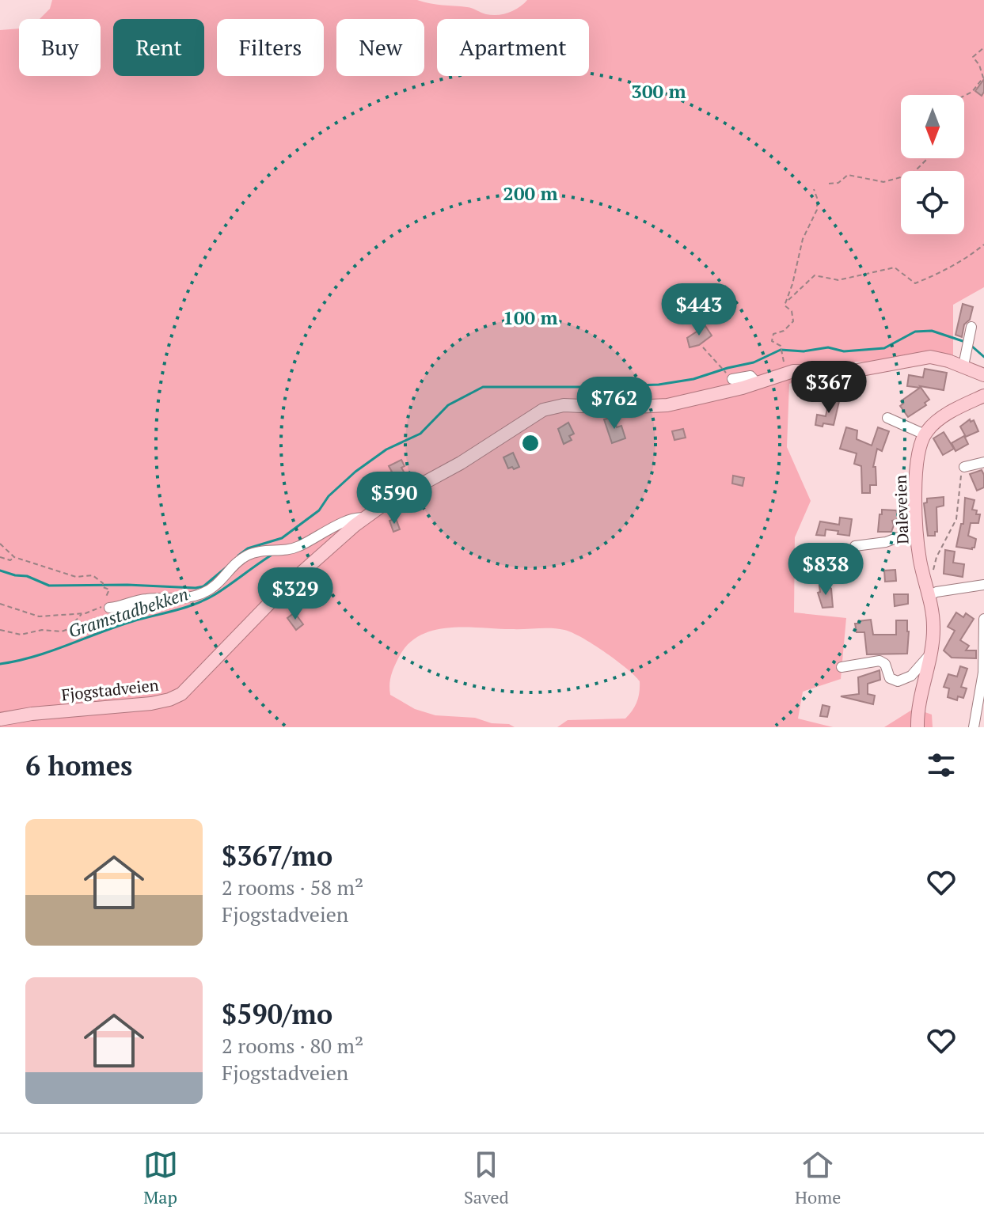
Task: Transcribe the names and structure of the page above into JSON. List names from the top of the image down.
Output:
{
  "streets": {
    "main road": ["Daleveien", "Fjogstadveien"]
  },
  "water": ["Gramstadbekken"],
  "north": "bottom",
  "page": {
    "chip": [
      "Buy",
      "Rent",
      "Filters",
      "New",
      "Apartment"
    ],
    "price": [
      "$443",
      "$367",
      "$762",
      "$590",
      "$838",
      "$329"
    ],
    "heading": "6 homes",
    "list": [
      {
        "name": "$367/mo",
        "note": "2 rooms · 58 m² · Fjogstadveien"
      },
      {
        "name": "$590/mo",
        "note": "2 rooms · 80 m² · Fjogstadveien"
      }
    ],
    "tabs": ["Map", "Saved", "Home"]
  },
  "rings": ["300 m", "200 m", "100 m"]
}
